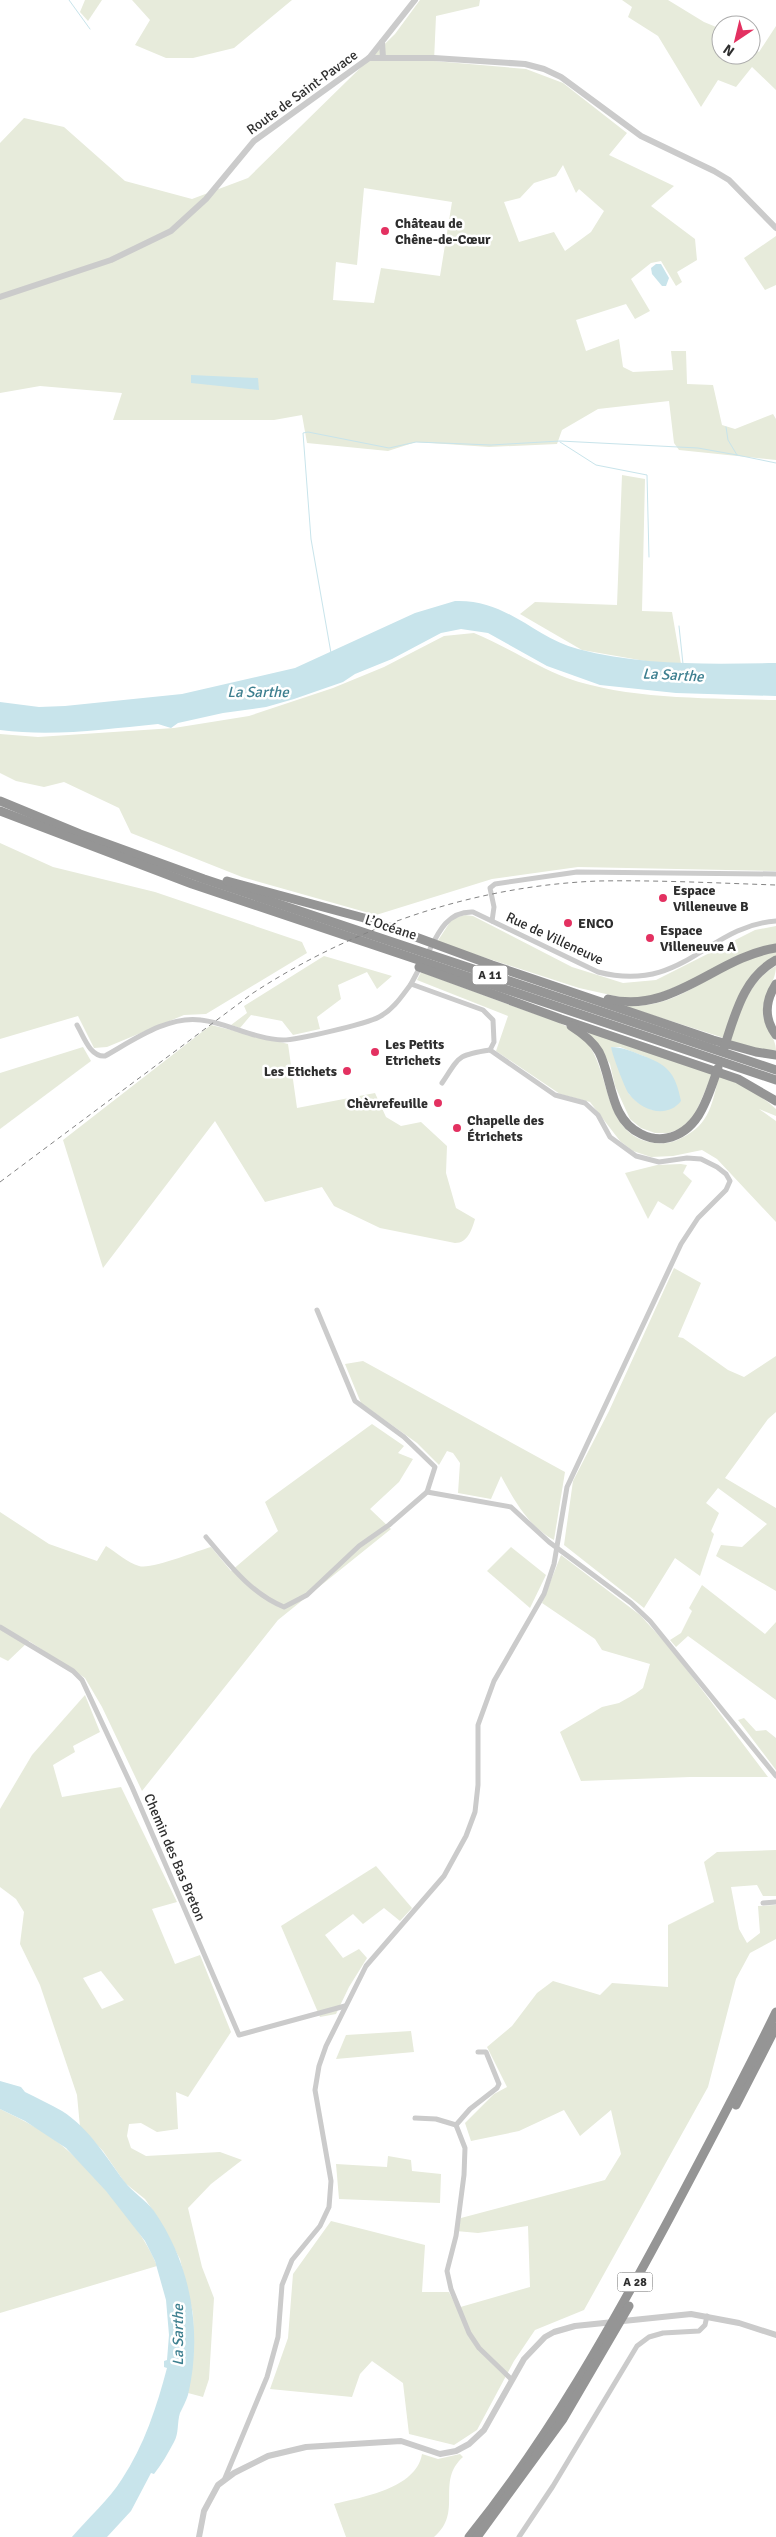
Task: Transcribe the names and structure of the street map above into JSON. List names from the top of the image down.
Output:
{
  "streets": {
    "highway": ["L’Océane", "A 11", "A 28"],
    "street": ["Route de Saint-Pavace", "Rue de Villeneuve", "Chemin des Bas Breton"]
  },
  "water": ["La Sarthe"],
  "places": [
    "Château de Chêne-de-Cœur",
    "Espace Villeneuve B",
    "ENCO",
    "Espace Villeneuve A",
    "Les Petits Etrichets",
    "Les Etichets",
    "Chèvrefeuille",
    "Chapelle des Étrichets"
  ],
  "north": "bottom left"
}
